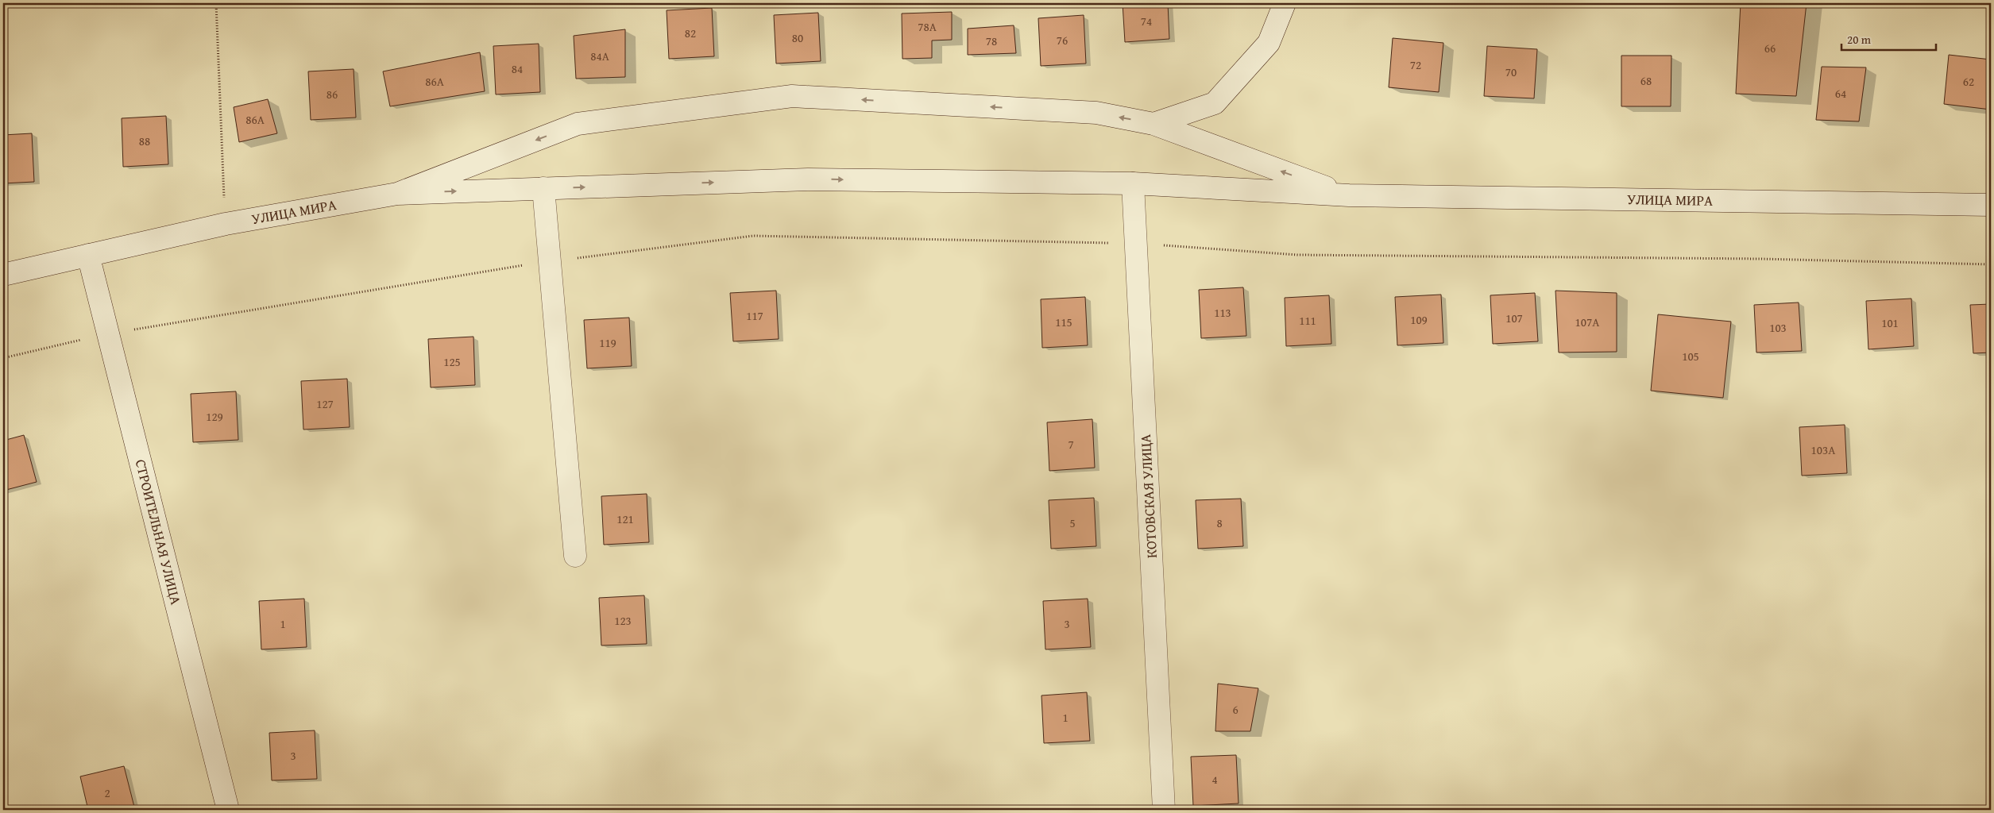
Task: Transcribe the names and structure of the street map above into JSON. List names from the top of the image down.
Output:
{
  "streets": {
    "main road": ["УЛИЦА МИРА", "КОТОВСКАЯ УЛИЦА", "СТРОИТЕЛЬНАЯ УЛИЦА"]
  },
  "crossings": [
    ["УЛИЦА МИРА", "КОТОВСКАЯ УЛИЦА"],
    ["УЛИЦА МИРА", "СТРОИТЕЛЬНАЯ УЛИЦА"]
  ],
  "house_numbers": [
    "74",
    "78А",
    "82",
    "80",
    "76",
    "78",
    "66",
    "84А",
    "72",
    "84",
    "70",
    "68",
    "86А",
    "62",
    "64",
    "86",
    "86А",
    "88",
    "113",
    "117",
    "107",
    "109",
    "111",
    "115",
    "107А",
    "101",
    "103",
    "119",
    "105",
    "125",
    "127",
    "129",
    "7",
    "103А",
    "121",
    "5",
    "8",
    "123",
    "1",
    "3",
    "6",
    "1",
    "3",
    "4",
    "2"
  ],
  "scale_bar": "20 m"
}
